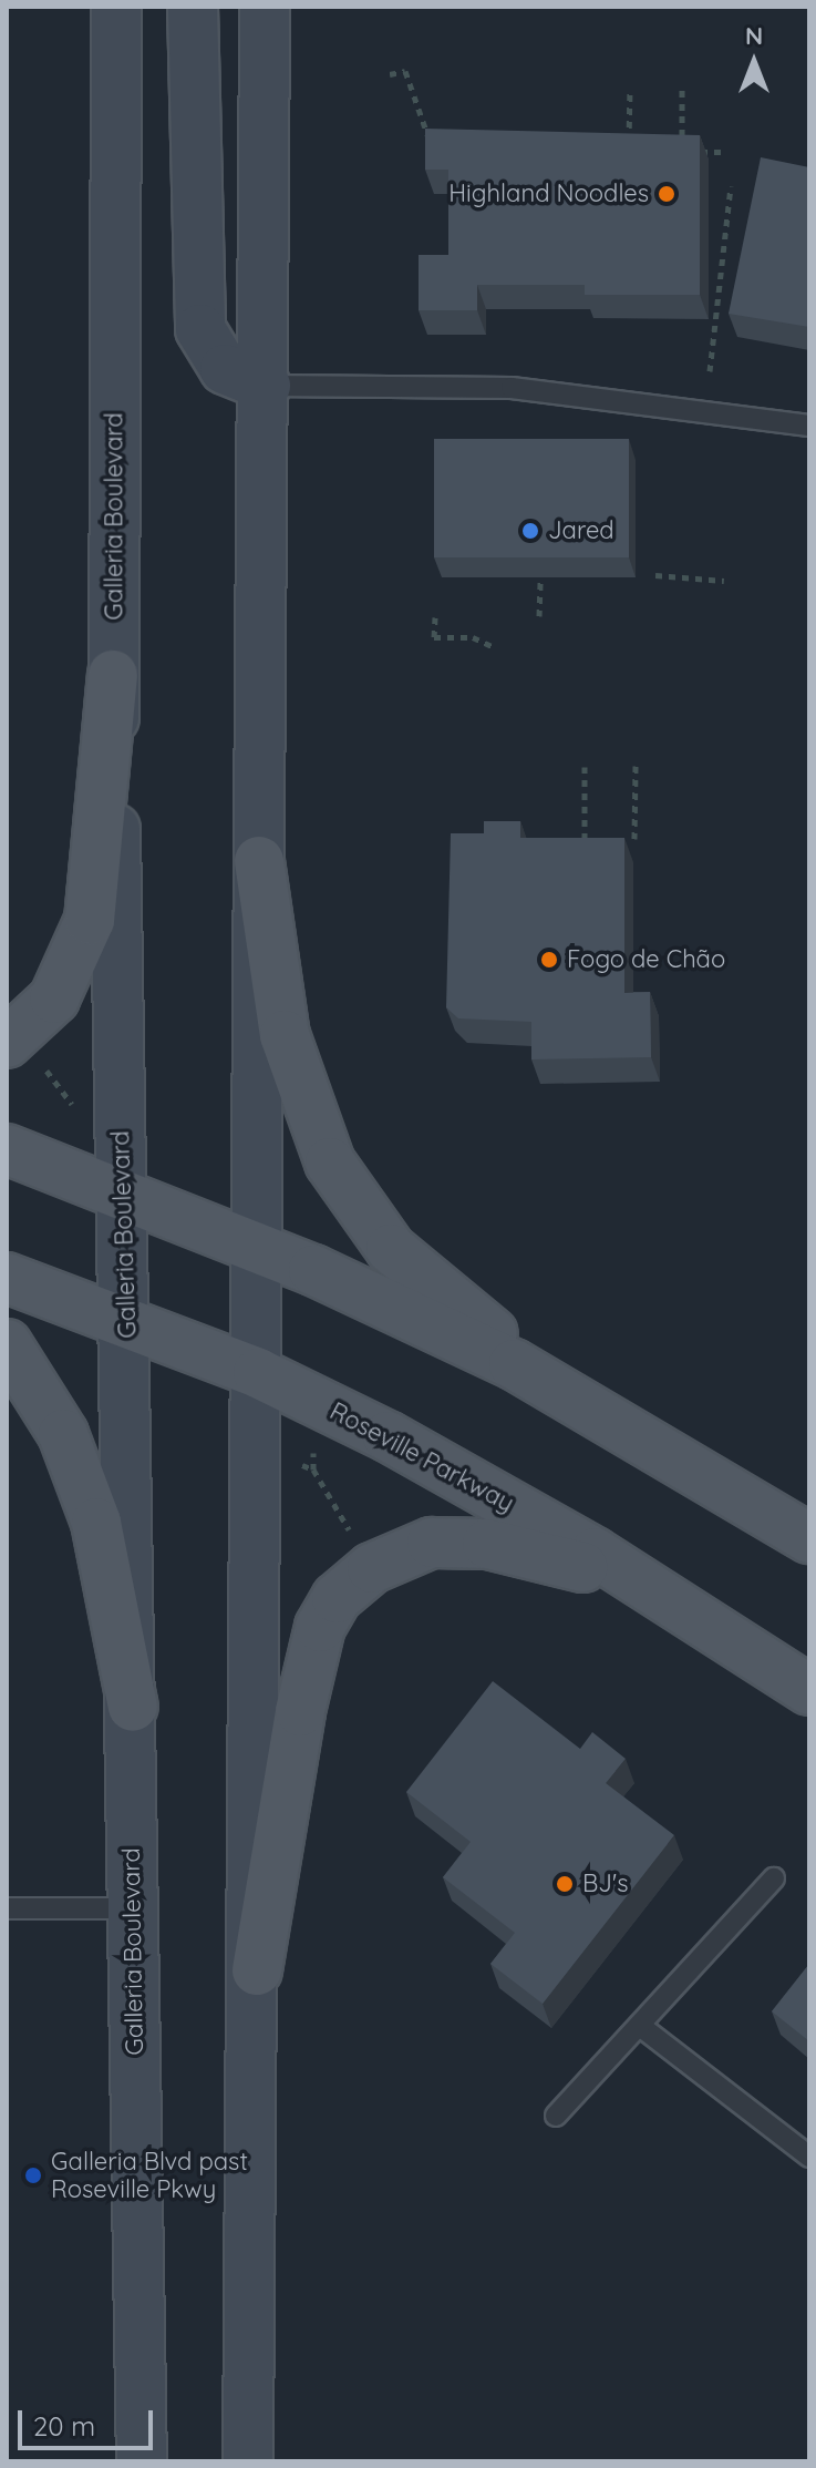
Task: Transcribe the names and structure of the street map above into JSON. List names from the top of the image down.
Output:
{
  "streets": {
    "main road": ["Galleria Boulevard", "Roseville Parkway"]
  },
  "crossings": [
    ["Galleria Boulevard", "Roseville Parkway"]
  ],
  "places": [
    "Highland Noodles",
    "Jared",
    "Fogo de Chão",
    "BJ's",
    "Galleria Blvd past Roseville Pkwy"
  ],
  "scale_bar": "20 m",
  "north": "top"
}
